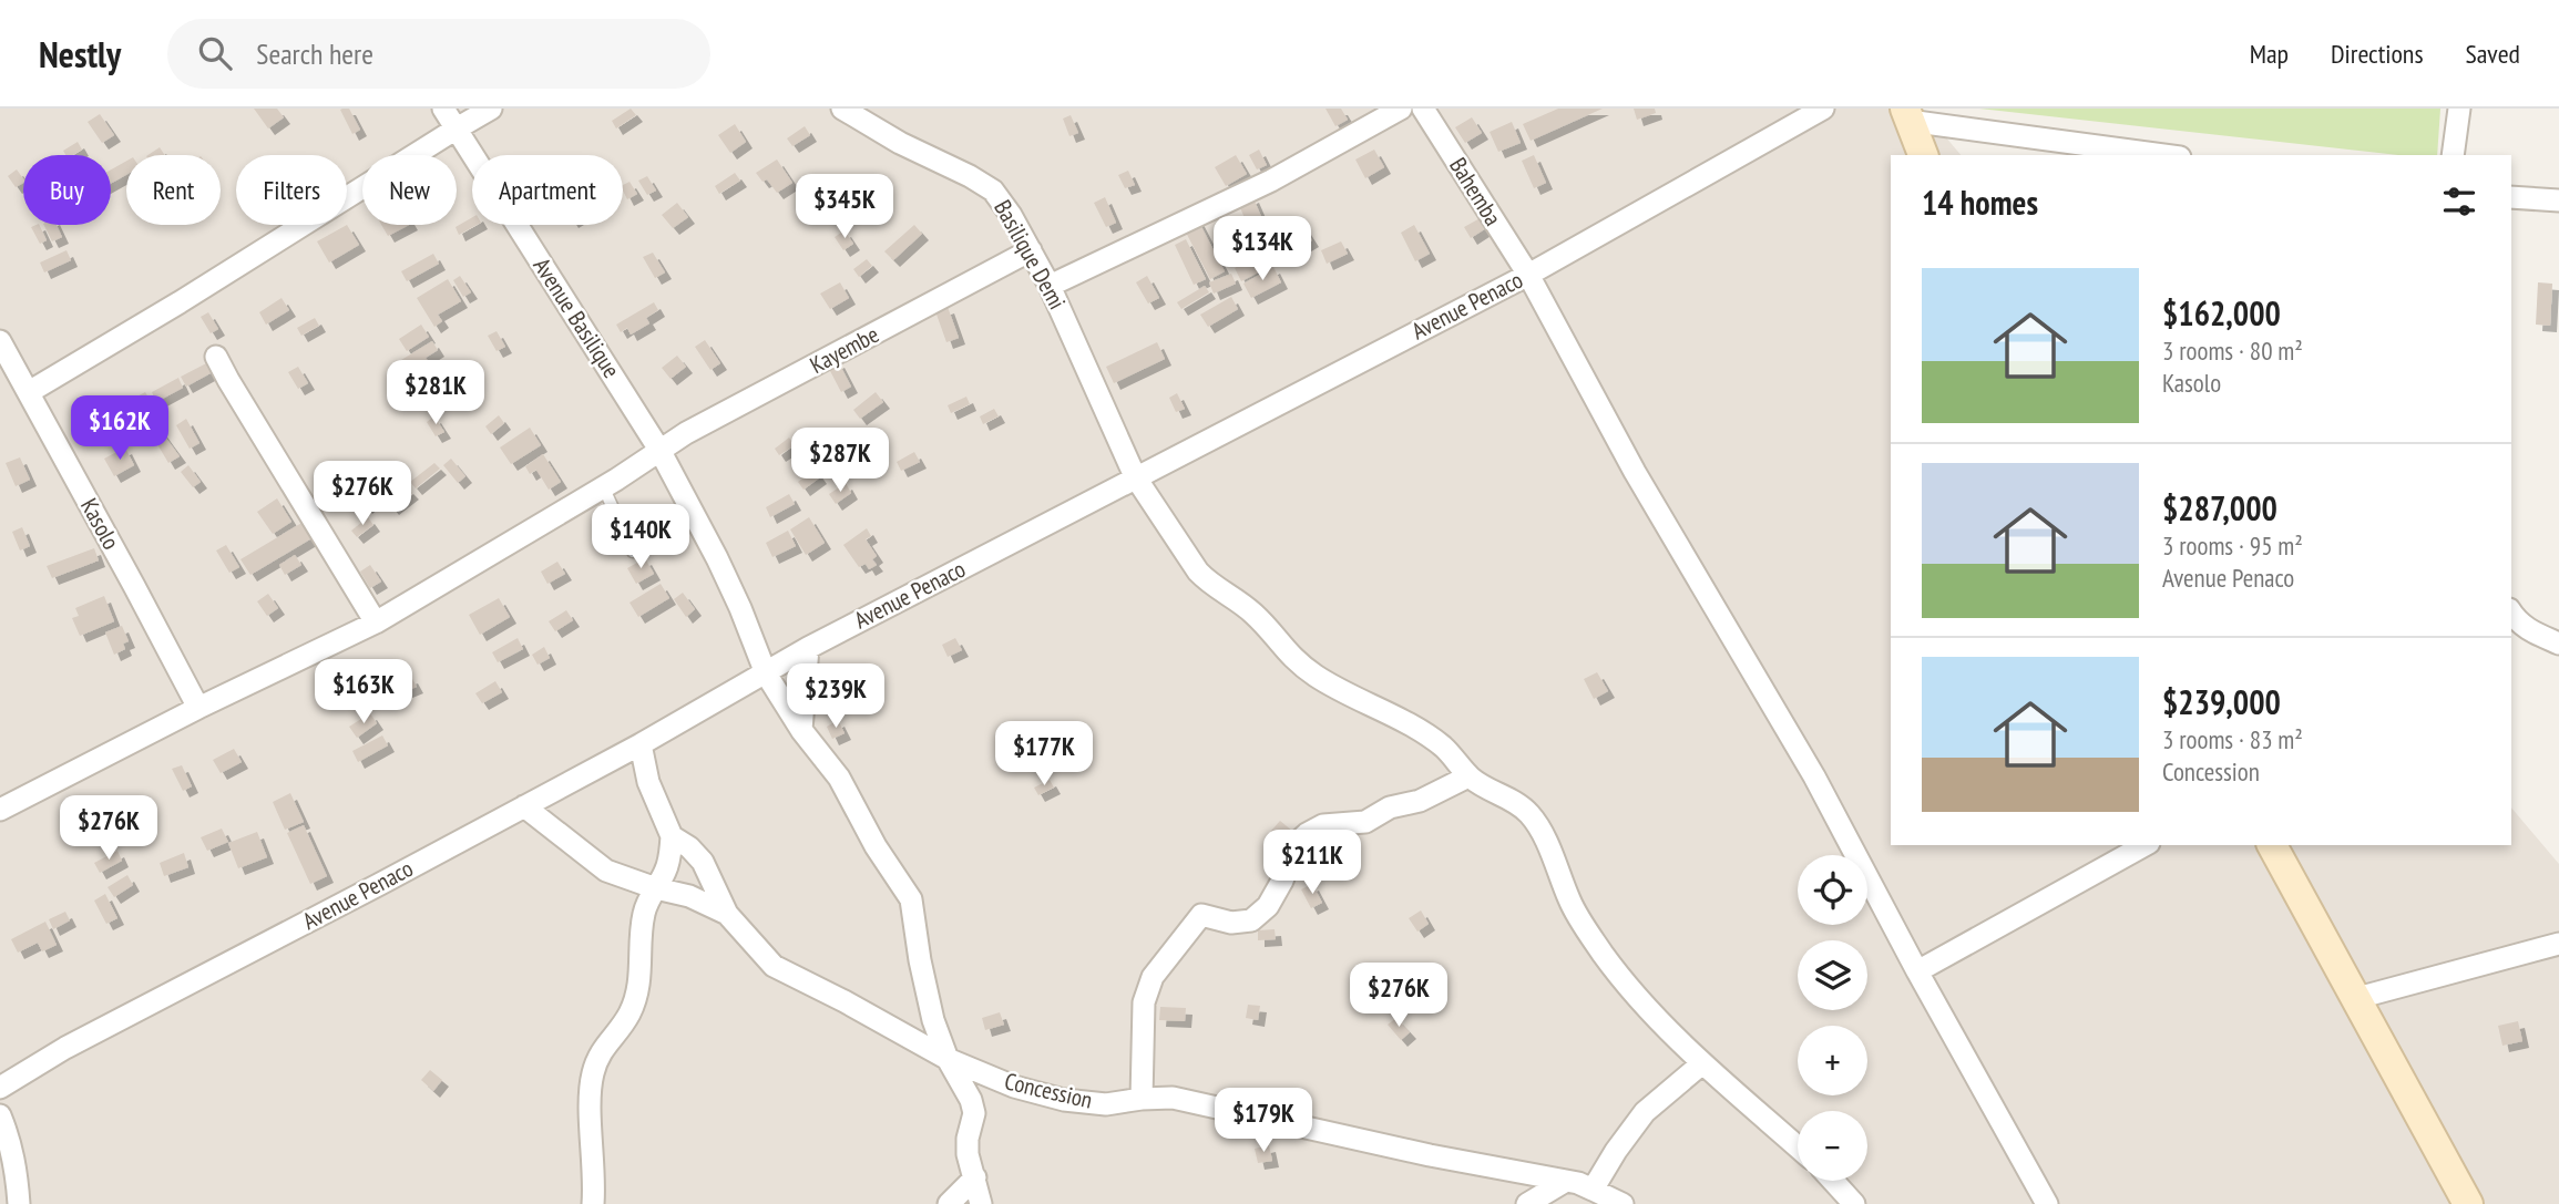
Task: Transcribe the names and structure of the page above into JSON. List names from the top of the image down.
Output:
{
  "streets": {
    "street": [
      "Bahemba",
      "Basilique Demi",
      "Avenue Penaco",
      "Avenue Basilique",
      "Kayembe",
      "Kasolo",
      "Concession"
    ]
  },
  "crossings": [
    ["Bahemba", "Avenue Penaco"],
    ["Basilique Demi", "Avenue Penaco"],
    ["Basilique Demi", "Kayembe"],
    ["Avenue Penaco", "Avenue Basilique"],
    ["Avenue Basilique", "Kayembe"],
    ["Kayembe", "Kasolo"]
  ],
  "page": {
    "header": "Nestly",
    "search": "Search here",
    "nav": ["Map", "Directions", "Saved"],
    "chip": [
      "Buy",
      "Rent",
      "Filters",
      "New",
      "Apartment"
    ],
    "heading": "14 homes",
    "price": [
      "$345K",
      "$134K",
      "$281K",
      "$162K",
      "$287K",
      "$276K",
      "$140K",
      "$163K",
      "$239K",
      "$177K",
      "$276K",
      "$211K",
      "$276K",
      "$179K"
    ],
    "list": [
      {
        "name": "$162,000",
        "note": "3 rooms · 80 m² · Kasolo"
      },
      {
        "name": "$287,000",
        "note": "3 rooms · 95 m² · Avenue Penaco"
      },
      {
        "name": "$239,000",
        "note": "3 rooms · 83 m² · Concession"
      }
    ],
    "map_buttons": ["+", "−"]
  }
}
